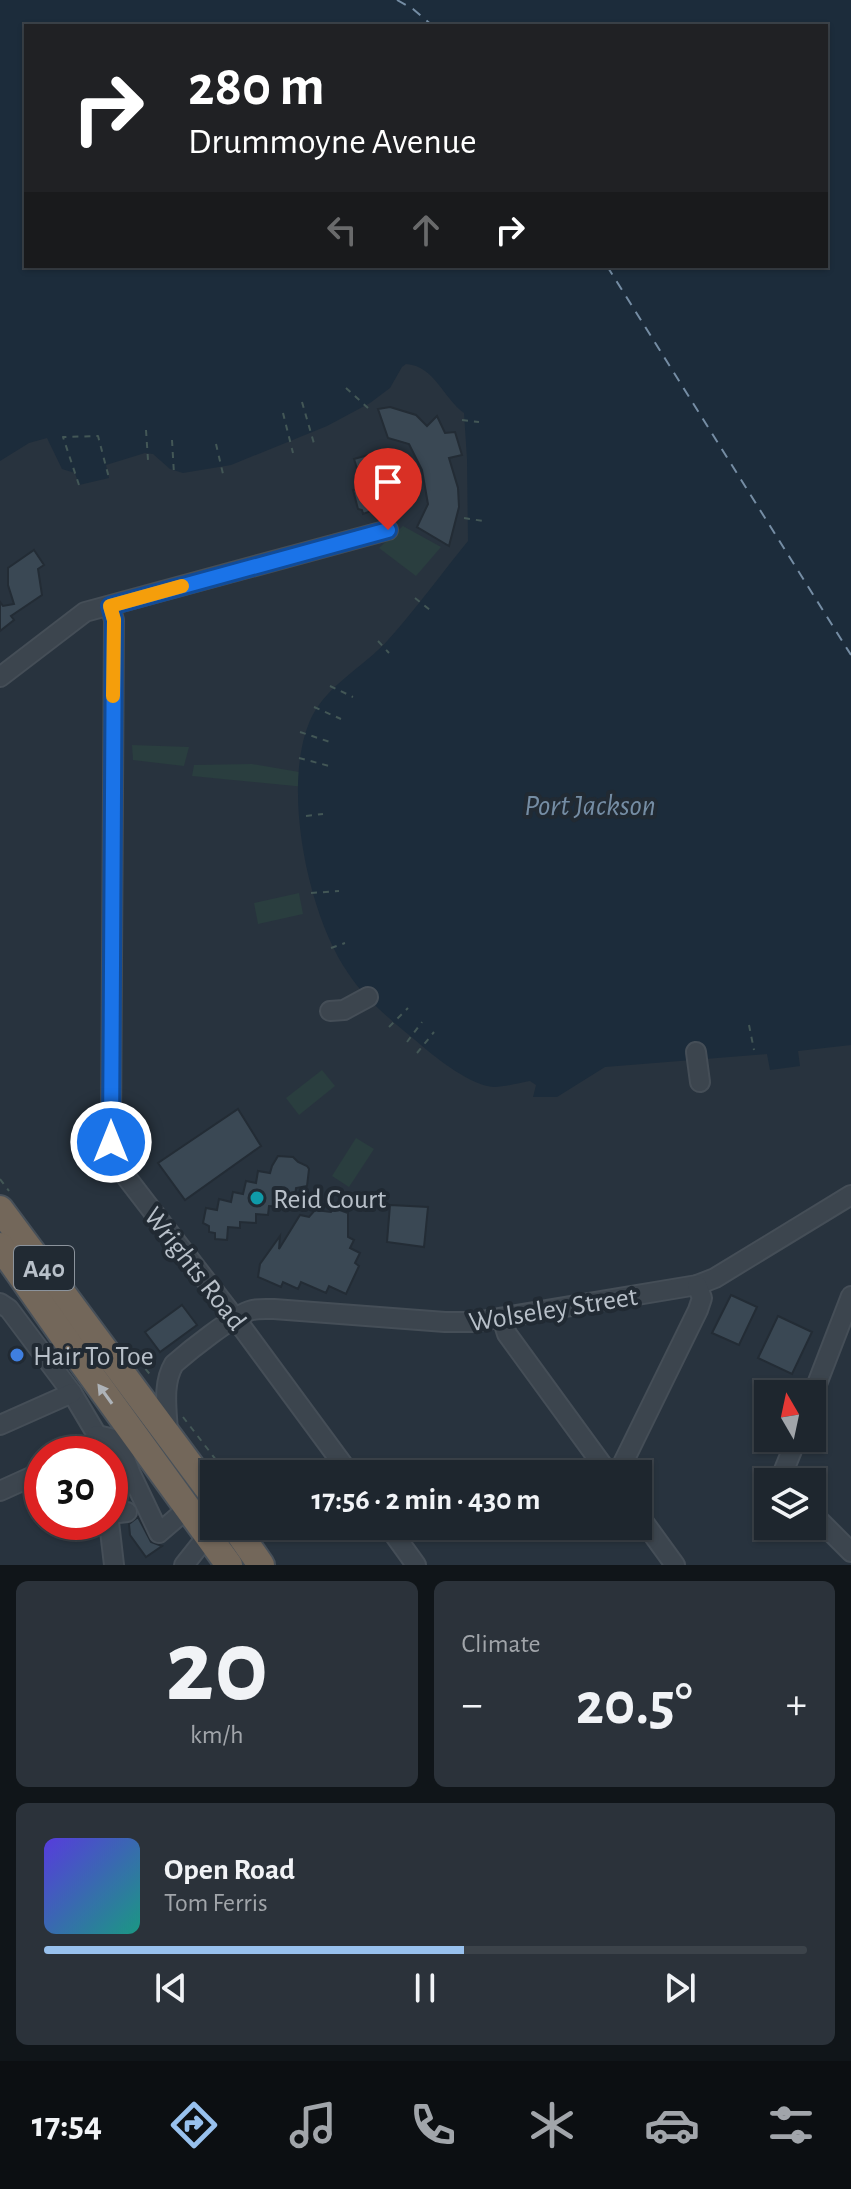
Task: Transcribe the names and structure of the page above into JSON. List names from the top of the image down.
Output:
{
  "streets": {
    "highway": ["A40"],
    "street": ["Wrights Road", "Wolseley Street"]
  },
  "crossings": [
    ["A40", "Wolseley Street"],
    ["Wrights Road", "Wolseley Street"]
  ],
  "water": ["Port Jackson"],
  "places": ["Reid Court", "Hair To Toe"],
  "north": "top",
  "page": {
    "turn": ["280 m", "Drummoyne Avenue"],
    "limit": "30",
    "trip": "17:56 · 2 min · 430 m",
    "tile": [
      ["20", "km/h"],
      "Climate"
    ],
    "heat": ["−", "20.5°", "+"],
    "song": ["Open Road", "Tom Ferris"],
    "tabs": "17:54"
  }
}
